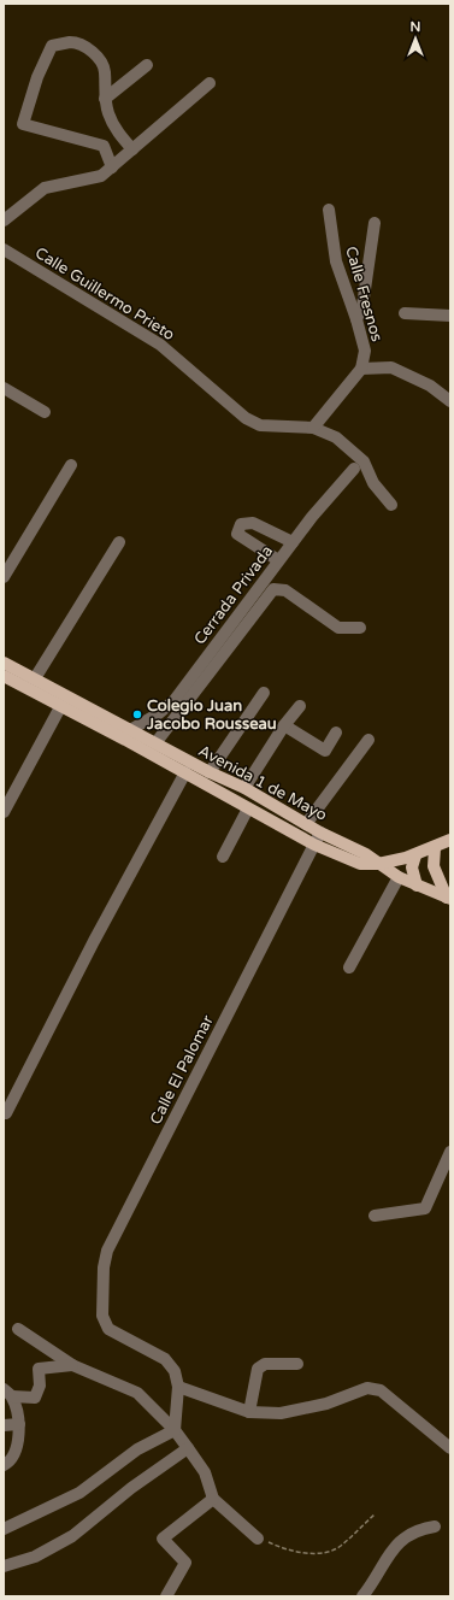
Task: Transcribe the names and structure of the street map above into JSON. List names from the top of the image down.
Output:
{
  "streets": {
    "main road": ["Avenida 1 de Mayo"],
    "street": [
      "Calle Guillermo Prieto",
      "Calle Fresnos",
      "Cerrada Privada",
      "Calle El Palomar"
    ]
  },
  "crossings": [
    ["Cerrada Privada", "Avenida 1 de Mayo"],
    ["Avenida 1 de Mayo", "Calle El Palomar"]
  ],
  "places": ["Colegio Juan Jacobo Rousseau"],
  "north": "top"
}
